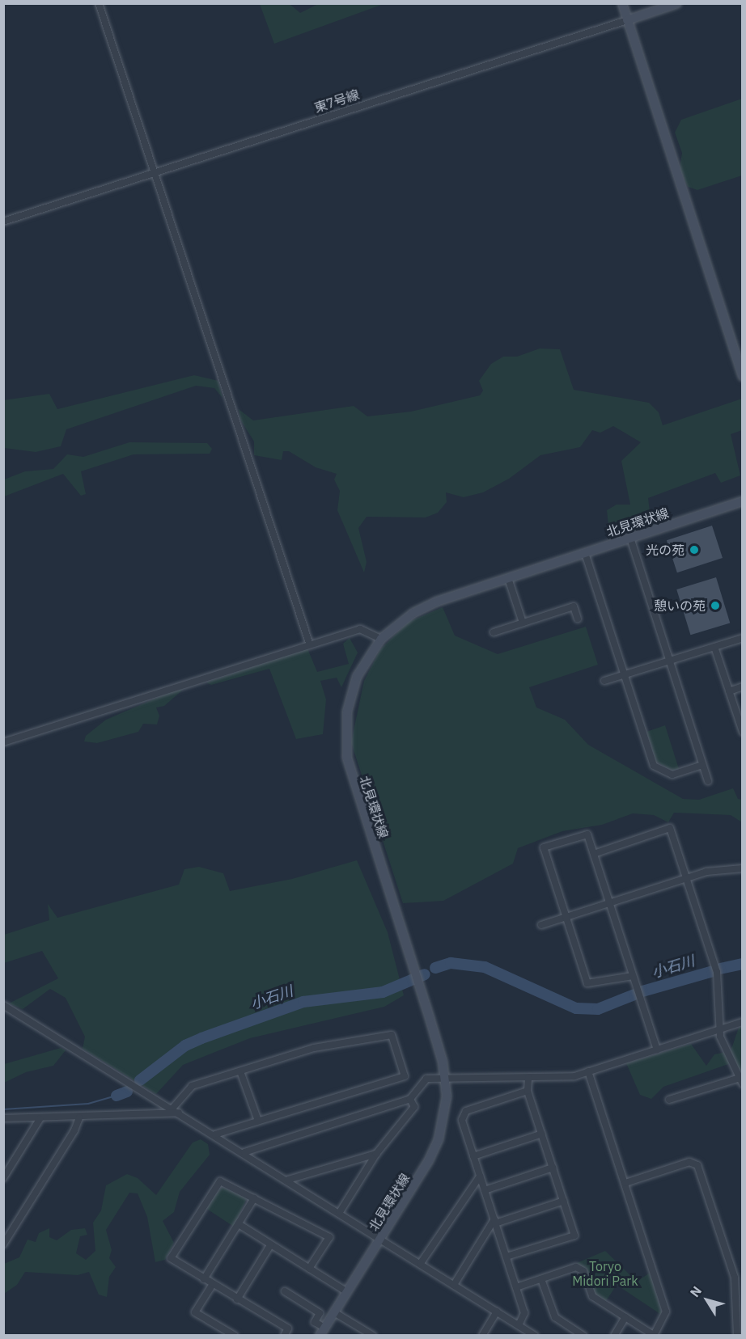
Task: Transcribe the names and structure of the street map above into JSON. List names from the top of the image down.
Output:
{
  "streets": {
    "main road": ["東7号線", "北見環状線"]
  },
  "water": ["小石川"],
  "parks": ["Toryo Midori Park"],
  "places": ["光の苑", "憩いの苑"],
  "north": "top left"
}
